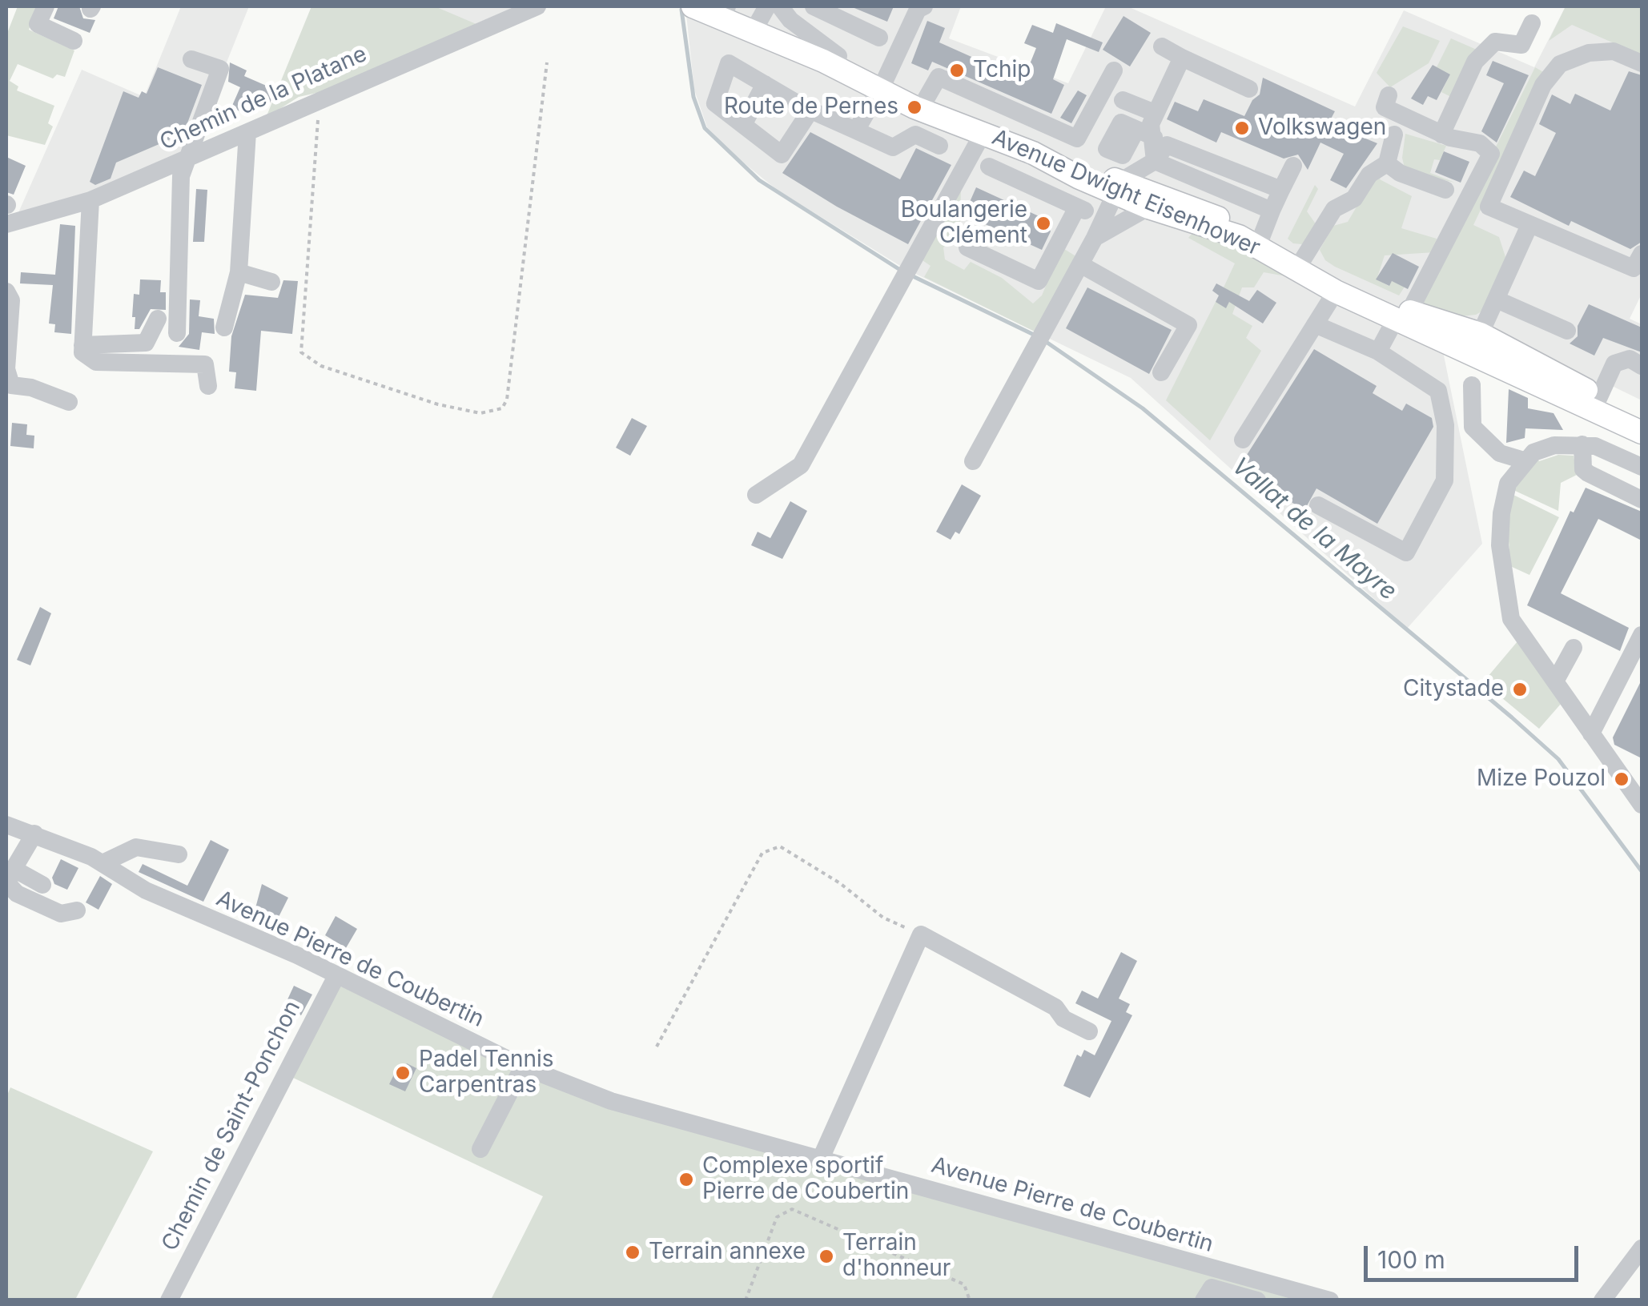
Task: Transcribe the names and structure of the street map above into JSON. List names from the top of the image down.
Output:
{
  "streets": {
    "main road": ["Avenue Dwight Eisenhower"],
    "street": ["Chemin de la Platane", "Avenue Pierre de Coubertin", "Chemin de Saint-Ponchon"]
  },
  "crossings": [
    ["Avenue Pierre de Coubertin", "Chemin de Saint-Ponchon"]
  ],
  "water": ["Vallat de la Mayre"],
  "places": [
    "Tchip",
    "Route de Pernes",
    "Volkswagen",
    "Boulangerie Clément",
    "Citystade",
    "Mize Pouzol",
    "Padel Tennis Carpentras",
    "Complexe sportif Pierre de Coubertin",
    "Terrain annexe",
    "Terrain d'honneur"
  ],
  "scale_bar": "100 m"
}
